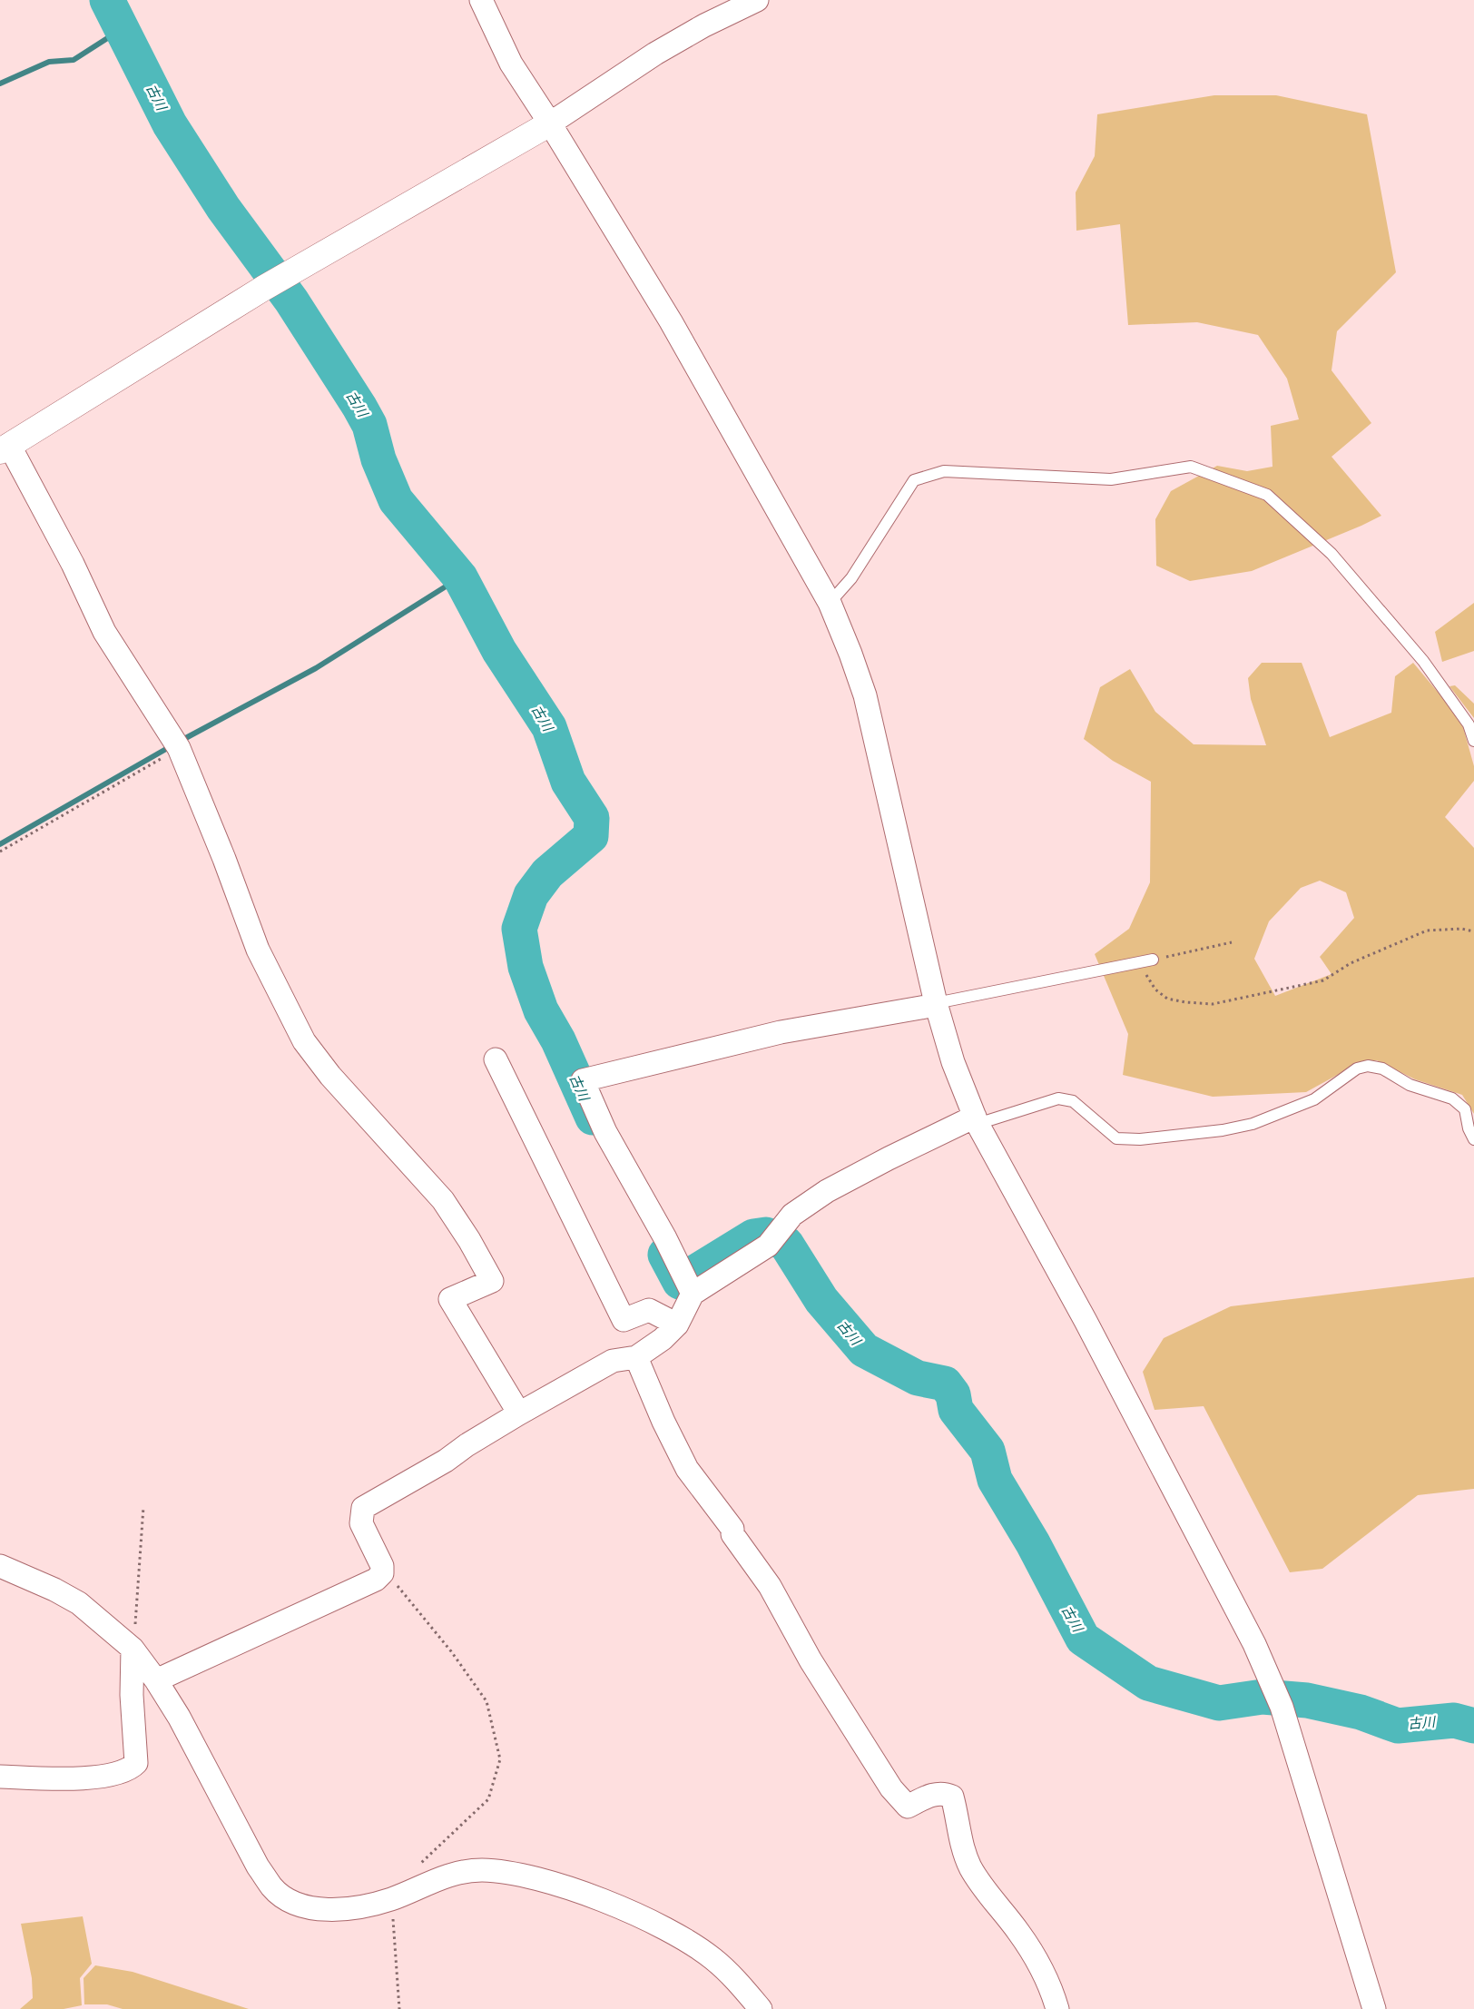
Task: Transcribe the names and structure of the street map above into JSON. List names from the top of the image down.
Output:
{
  "water": ["古川"]
}
